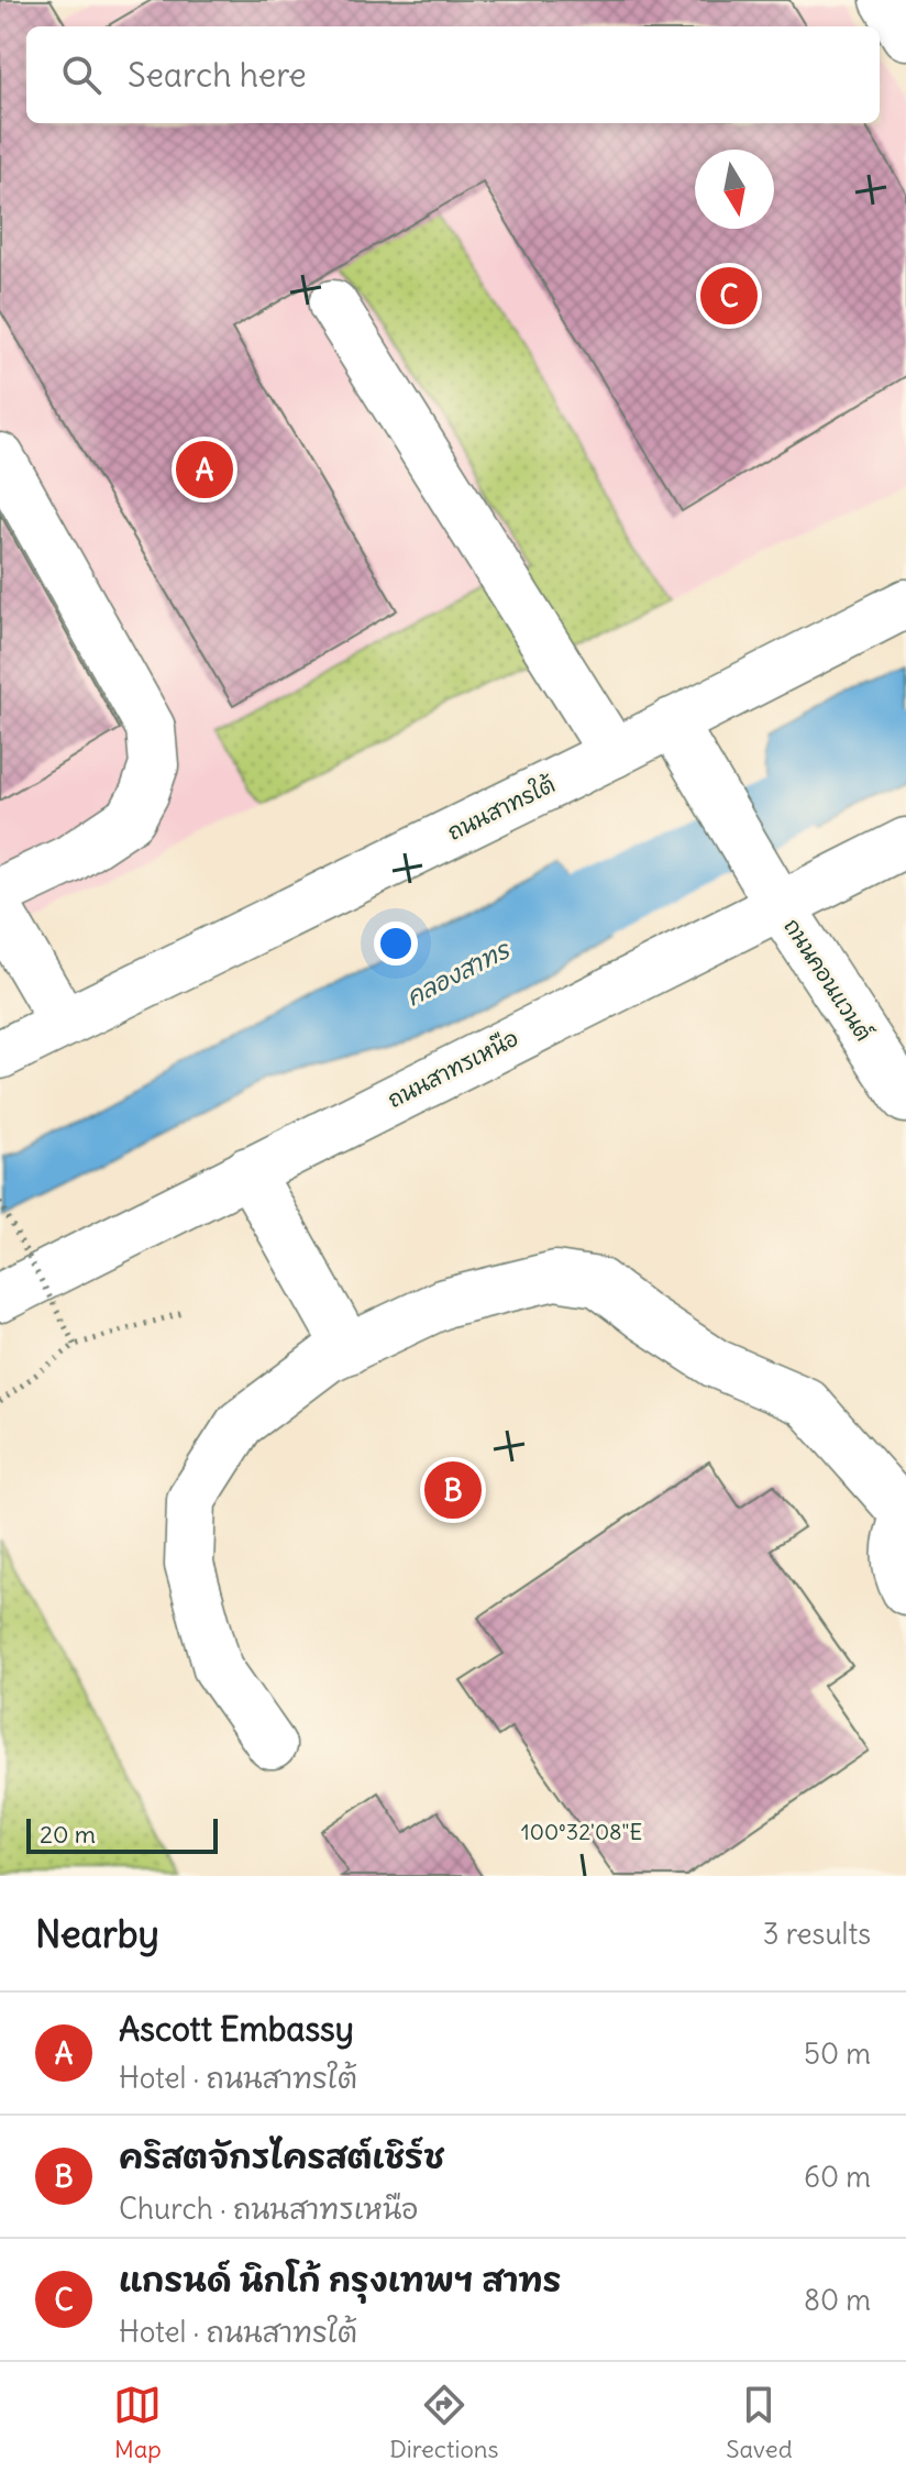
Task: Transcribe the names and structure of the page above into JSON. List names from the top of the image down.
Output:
{
  "streets": {
    "main road": ["ถนนสาทรใต้", "ถนนคอนแวนต์", "ถนนสาทรเหนือ"]
  },
  "crossings": [
    ["ถนนสาทรใต้", "ถนนคอนแวนต์"],
    ["ถนนคอนแวนต์", "ถนนสาทรเหนือ"]
  ],
  "water": ["คลองสาทร"],
  "scale_bar": "20 m",
  "north": "bottom",
  "page": {
    "search": "Search here",
    "pins": ["C", "A", "B"],
    "scale": "20 m",
    "heading": ["Nearby", "3 results"],
    "list": [
      {
        "mark": "A",
        "name": "Ascott Embassy",
        "note": "Hotel · ถนนสาทรใต้",
        "value": "50 m"
      },
      {
        "mark": "B",
        "name": "คริสตจักรไครสต์เชิร์ช",
        "note": "Church · ถนนสาทรเหนือ",
        "value": "60 m"
      },
      {
        "mark": "C",
        "name": "แกรนด์ นิกโก้ กรุงเทพฯ สาทร",
        "note": "Hotel · ถนนสาทรใต้",
        "value": "80 m"
      }
    ],
    "nav": ["Map", "Directions", "Saved"]
  },
  "coordinates": ["100°32'08\"E"]
}
